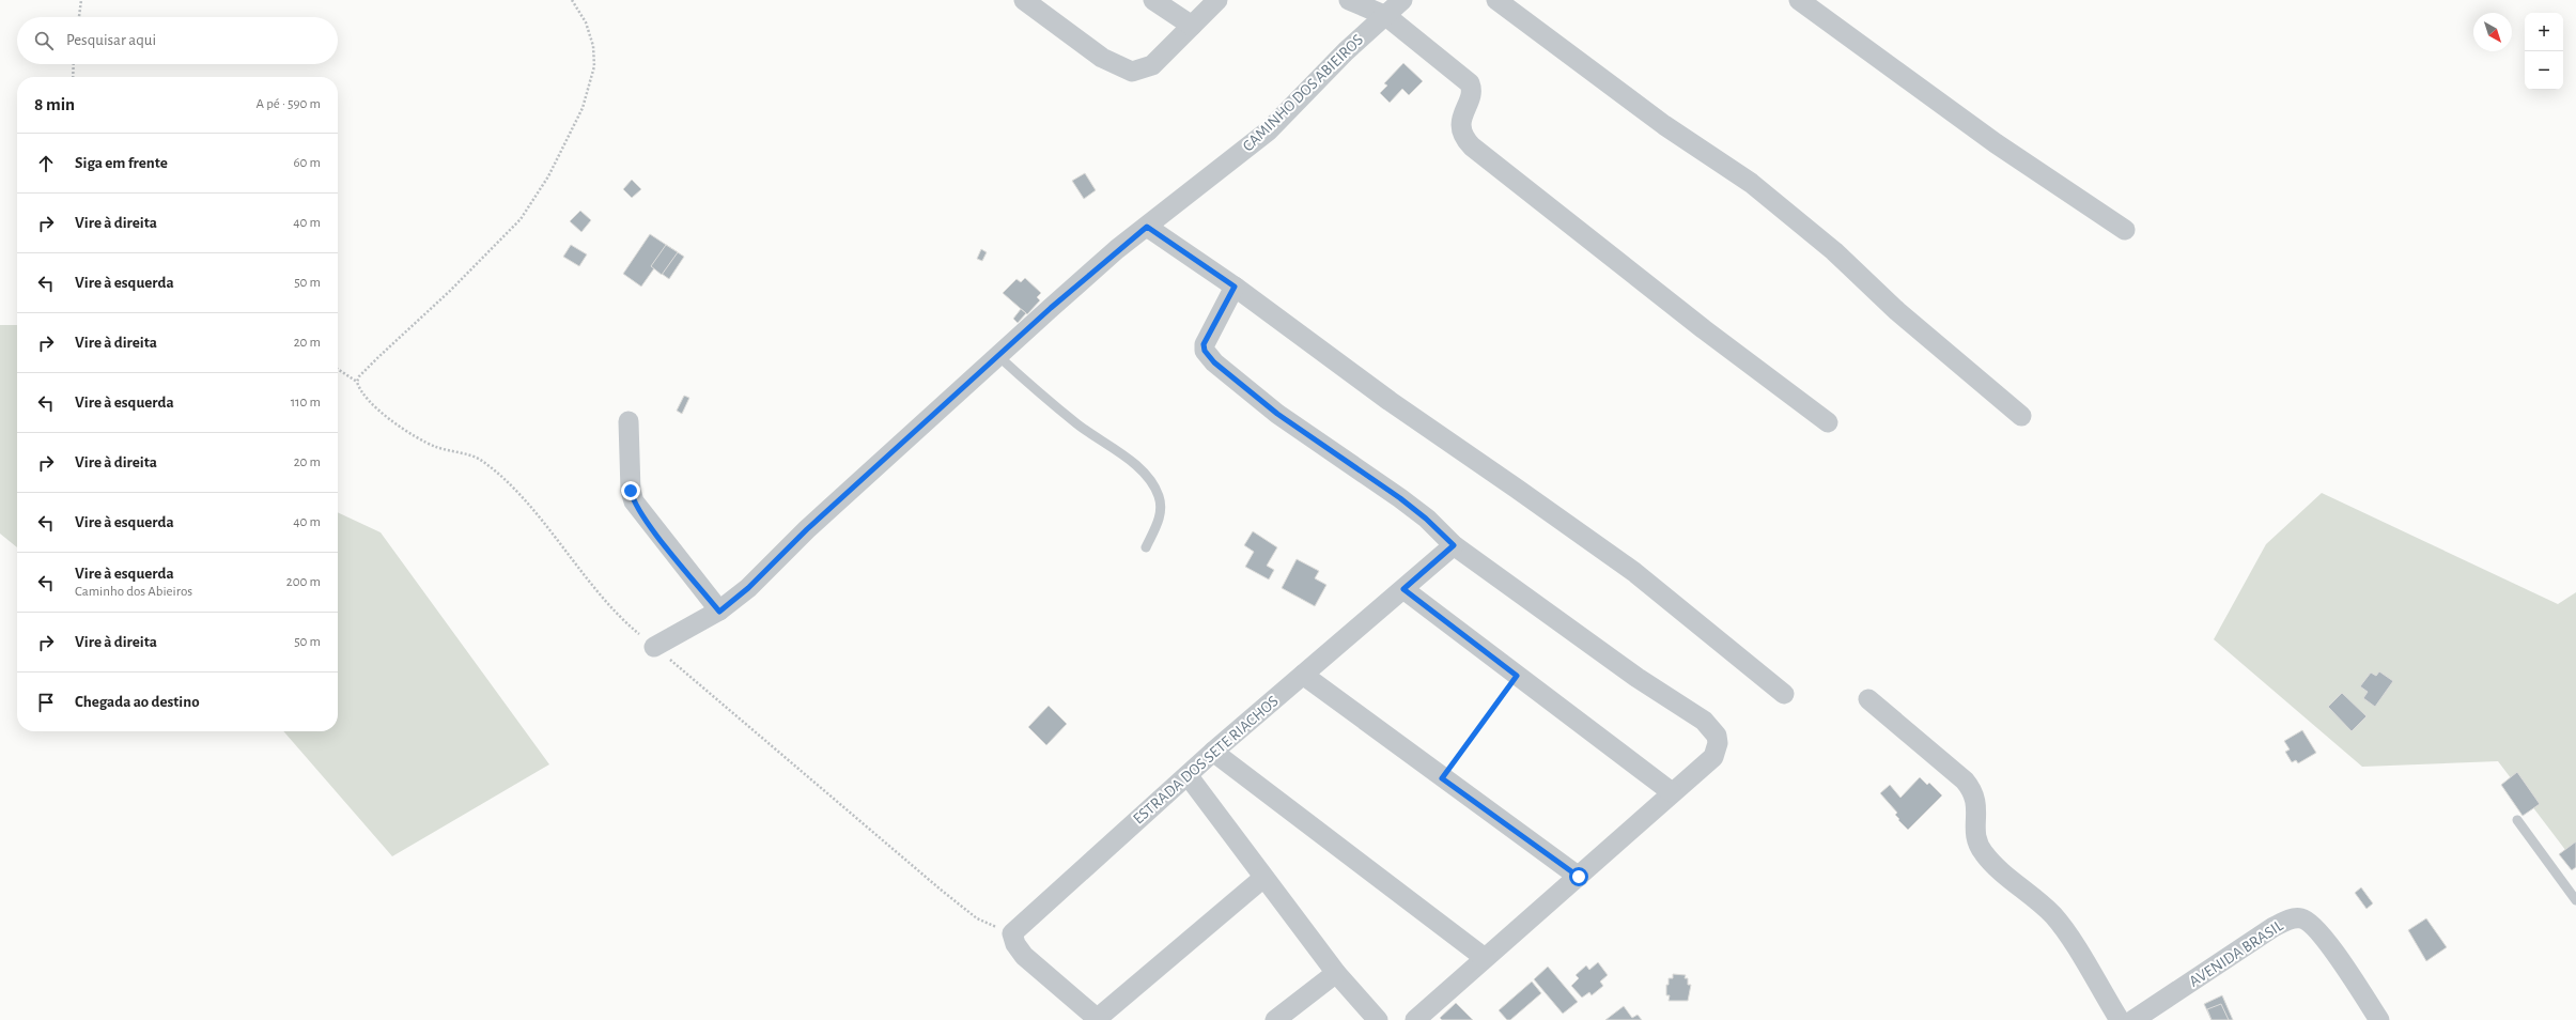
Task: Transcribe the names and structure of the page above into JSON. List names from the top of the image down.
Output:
{
  "streets": {
    "street": ["CAMINHO DOS ABIEIROS", "ESTRADA DOS SETE RIACHOS", "AVENIDA BRASIL"]
  },
  "north": "bottom right",
  "page": {
    "map_buttons": ["+", "−"],
    "search": "Pesquisar aqui",
    "heading": ["8 min", "A pé · 590 m"],
    "list": [
      ["Siga em frente", "60 m"],
      ["Vire à direita", "40 m"],
      ["Vire à esquerda", "50 m"],
      ["Vire à direita", "20 m"],
      ["Vire à esquerda", "110 m"],
      ["Vire à direita", "20 m"],
      ["Vire à esquerda", "40 m"],
      ["Vire à esquerda", "Caminho dos Abieiros", "200 m"],
      ["Vire à direita", "50 m"],
      "Chegada ao destino"
    ]
  }
}
